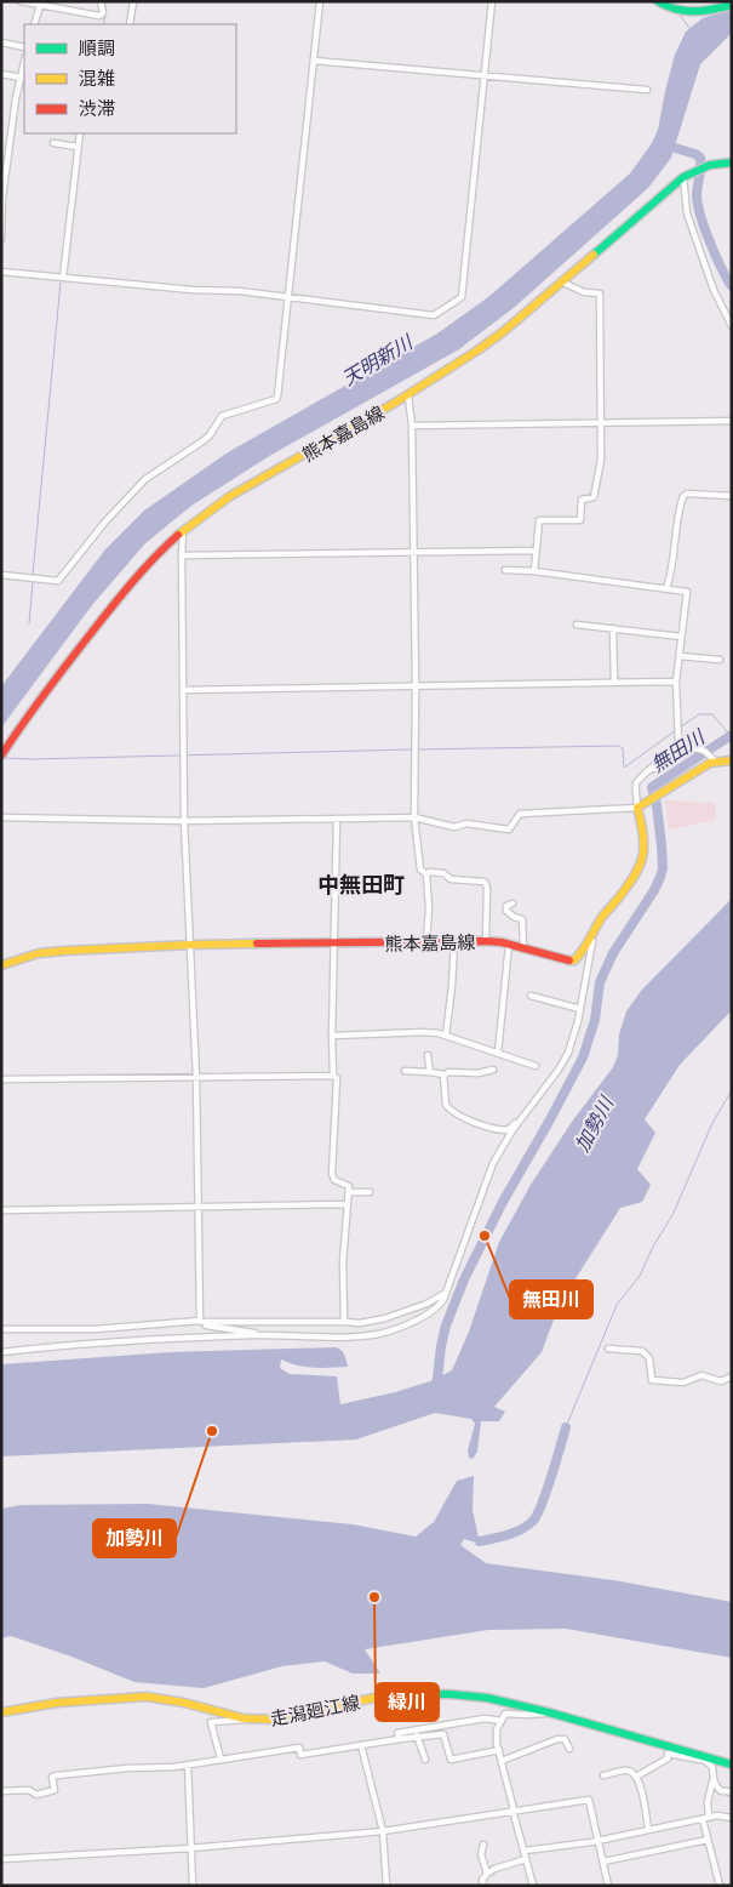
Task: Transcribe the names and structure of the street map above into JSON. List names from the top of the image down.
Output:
{
  "streets": {
    "main road": ["熊本嘉島線", "走潟廻江線"]
  },
  "districts": ["中無田町"],
  "water": ["天明新川", "無田川", "加勢川"],
  "places": ["無田川", "加勢川", "緑川"],
  "legend": ["順調", "混雑", "渋滞"]
}
